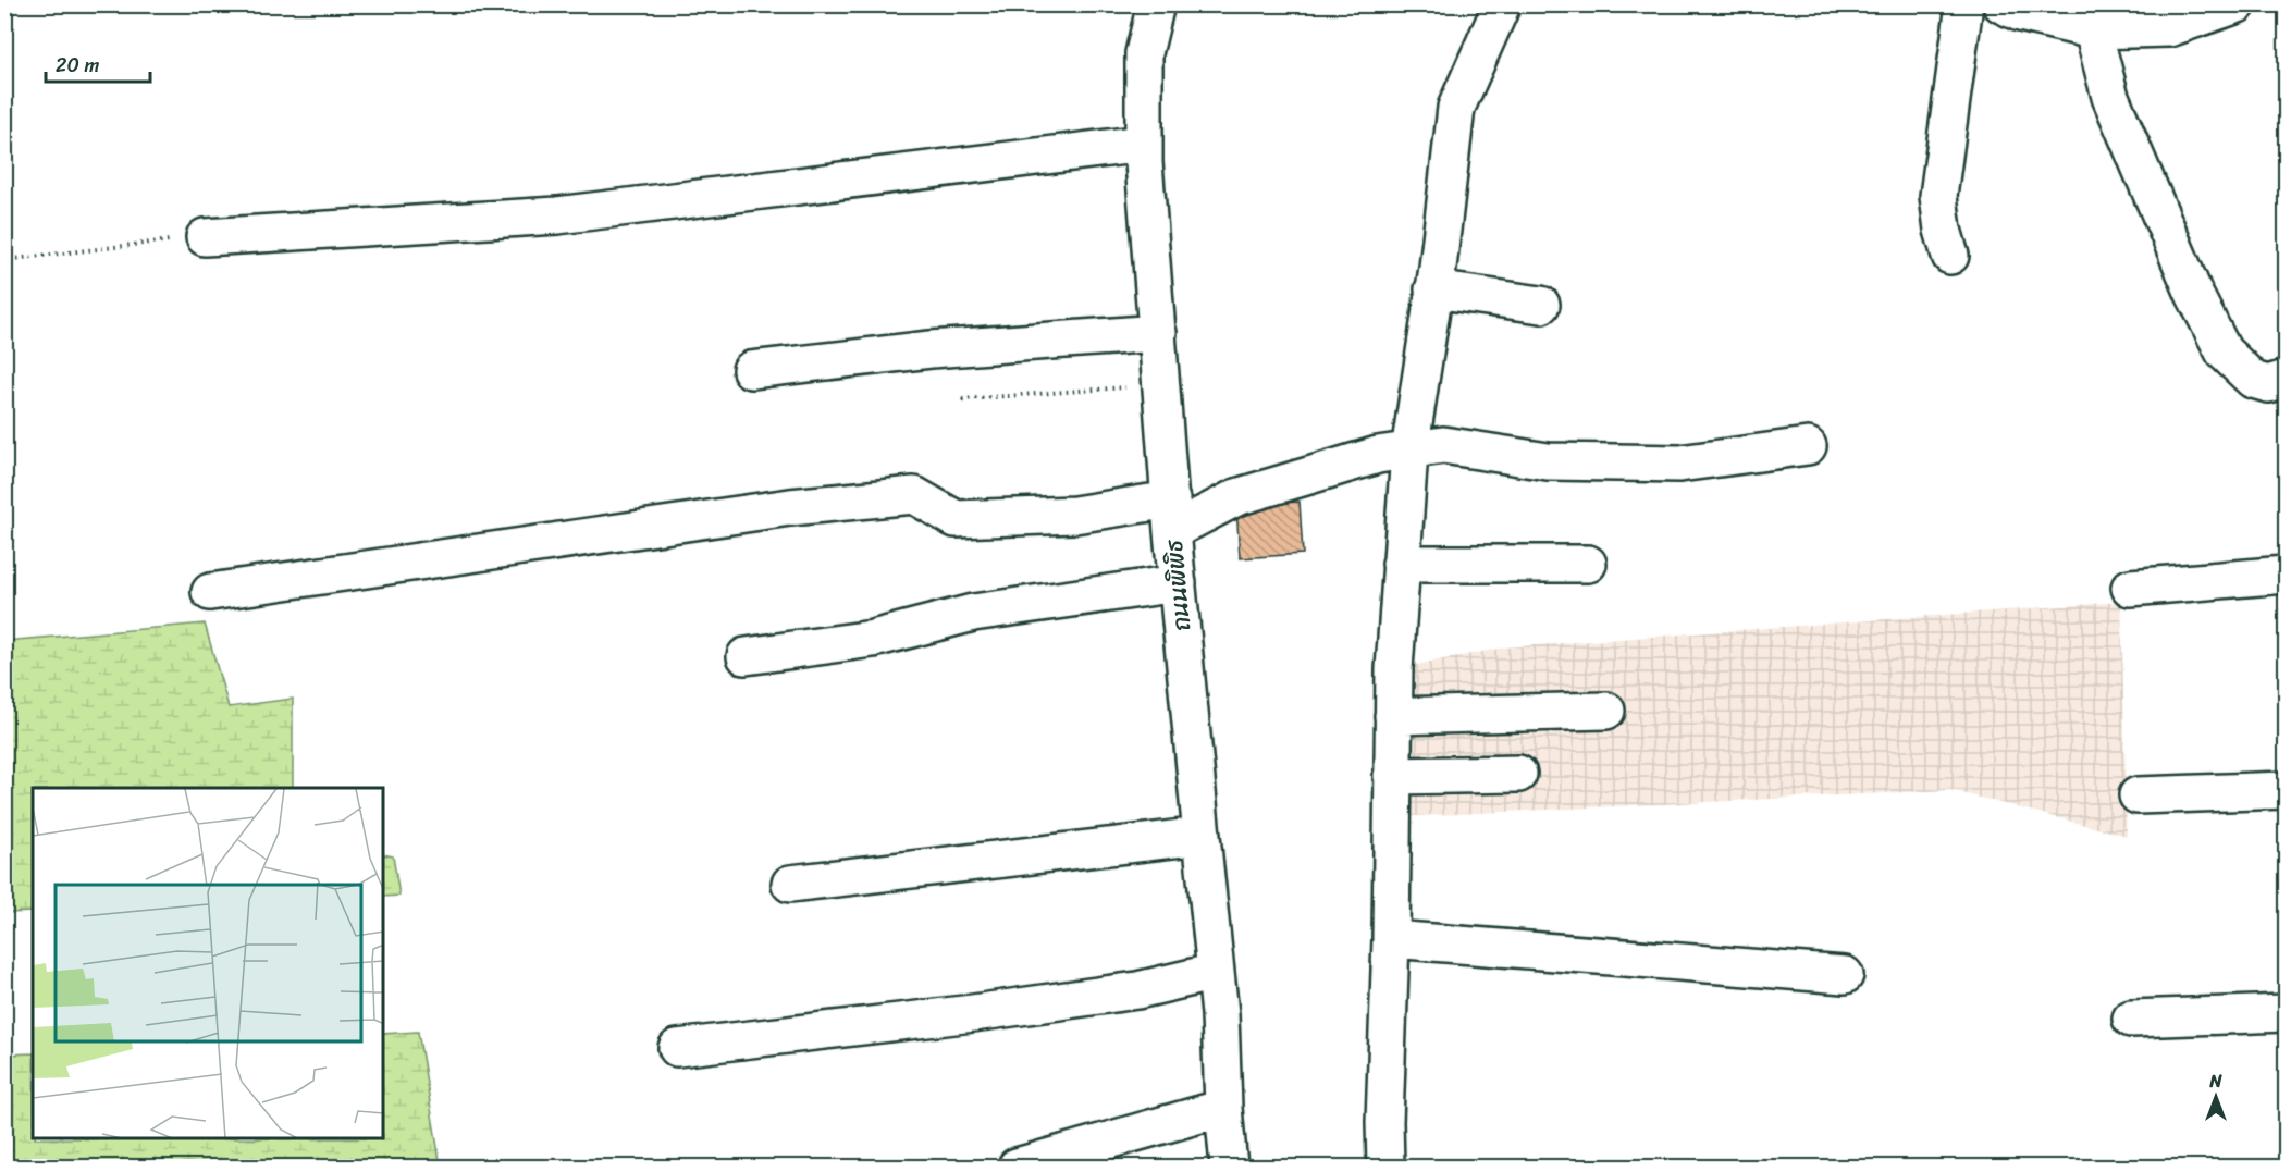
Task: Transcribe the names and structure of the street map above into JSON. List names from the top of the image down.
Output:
{
  "streets": {
    "street": ["ถนนพิพิธ"]
  },
  "scale_bar": "20 m",
  "north": "top"
}
